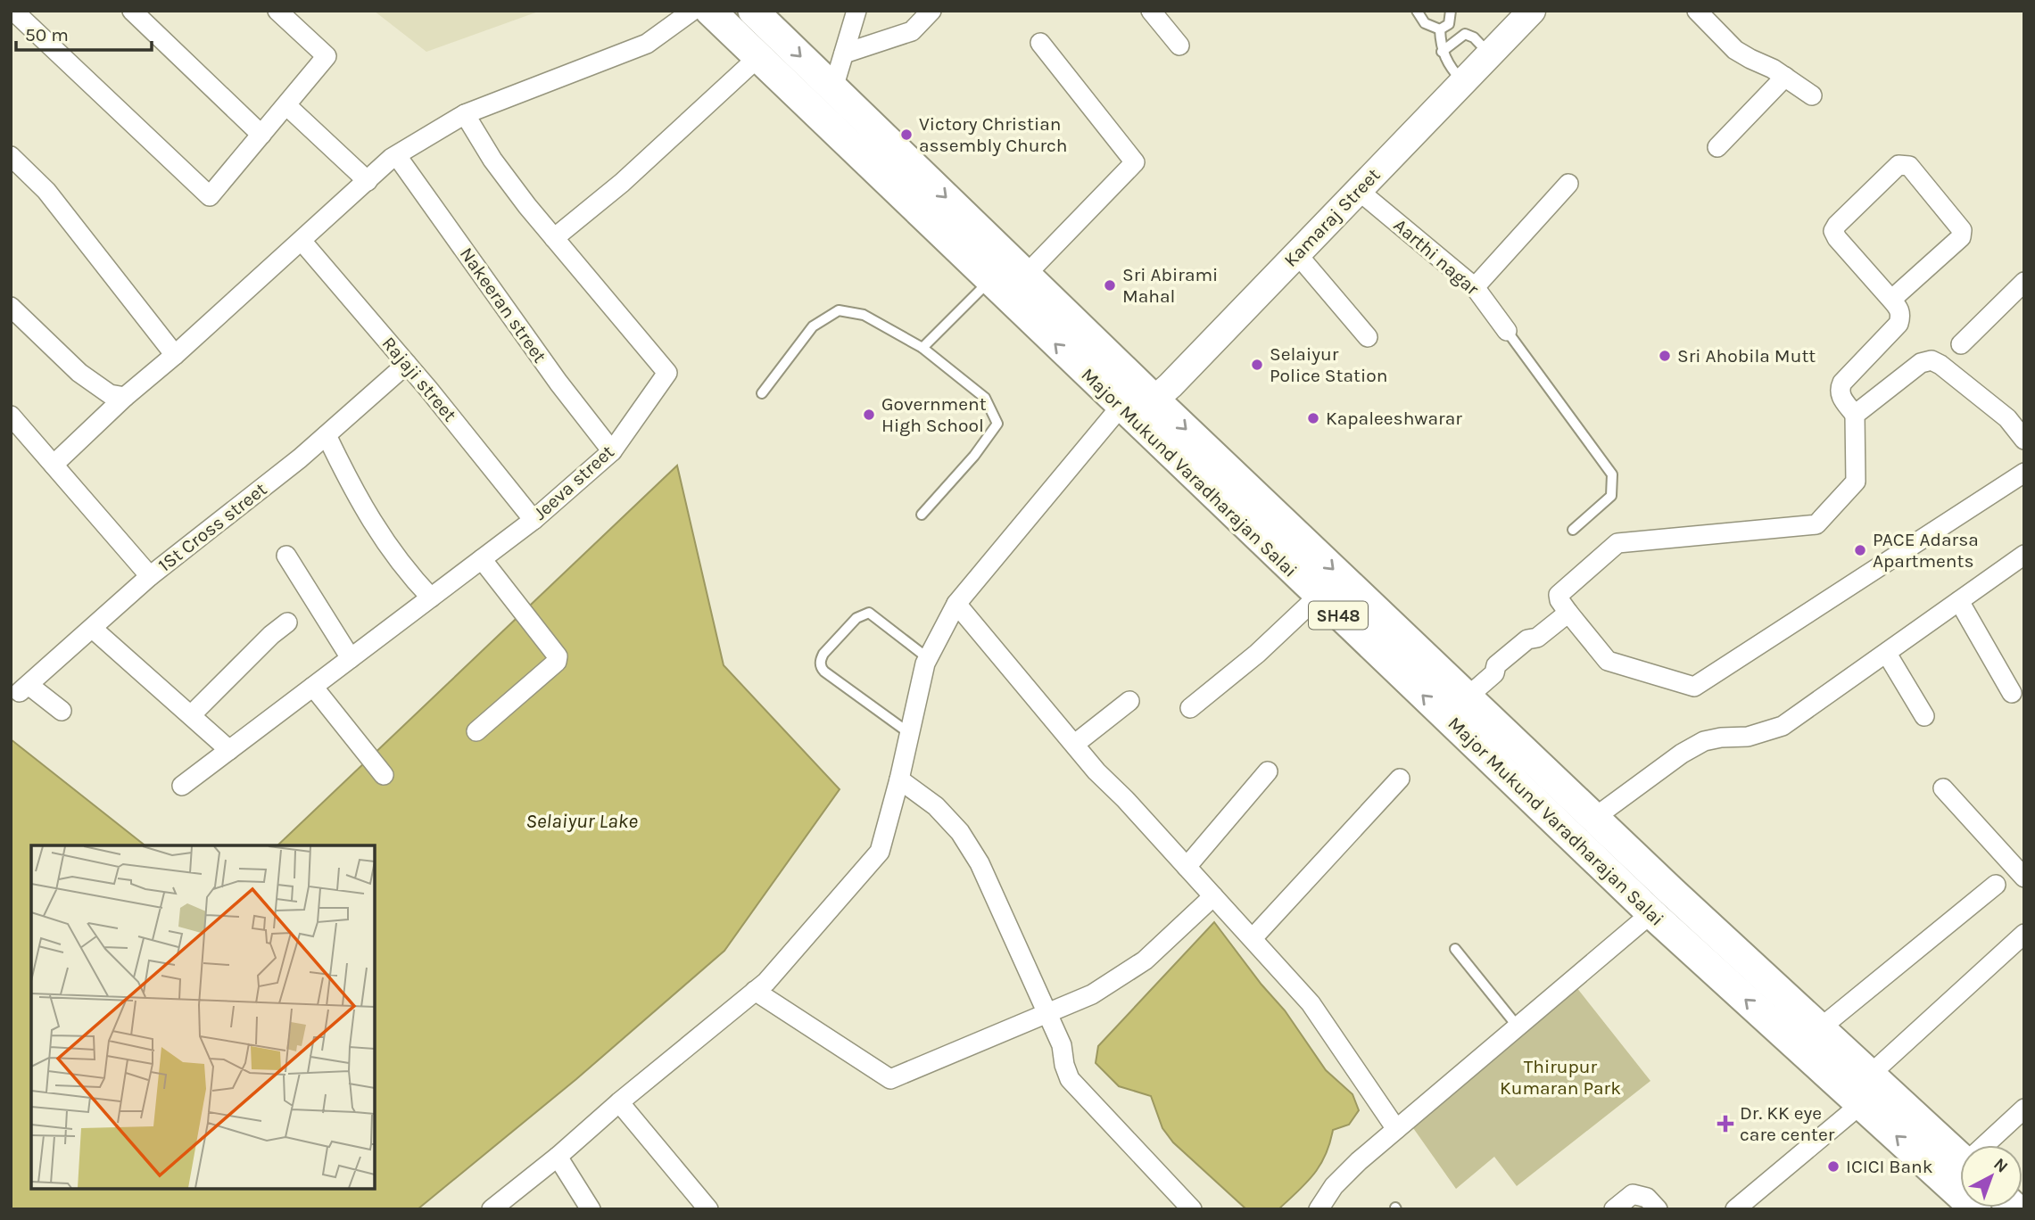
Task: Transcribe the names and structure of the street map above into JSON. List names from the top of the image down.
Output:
{
  "streets": {
    "main road": ["Major Mukund Varadharajan Salai", "SH48"],
    "street": [
      "Kamaraj Street",
      "Aarthi nagar",
      "Nakeeran street",
      "Rajaji street",
      "Jeeva street",
      "1St Cross street"
    ]
  },
  "crossings": [
    ["Kamaraj Street", "Aarthi nagar"],
    ["Kamaraj Street", "Major Mukund Varadharajan Salai"],
    ["Nakeeran street", "Jeeva street"],
    ["Rajaji street", "Jeeva street"],
    ["Rajaji street", "1St Cross street"]
  ],
  "water": ["Selaiyur Lake"],
  "parks": ["Thirupur Kumaran Park"],
  "places": {
    "other": [
      "Victory Christian assembly Church",
      "Sri Abirami Mahal",
      "Sri Ahobila Mutt",
      "Selaiyur Police Station",
      "Government High School",
      "Kapaleeshwarar",
      "PACE Adarsa Apartments",
      "ICICI Bank"
    ],
    "health": ["Dr. KK eye care center"]
  },
  "scale_bar": "50 m",
  "north": "top right"
}
